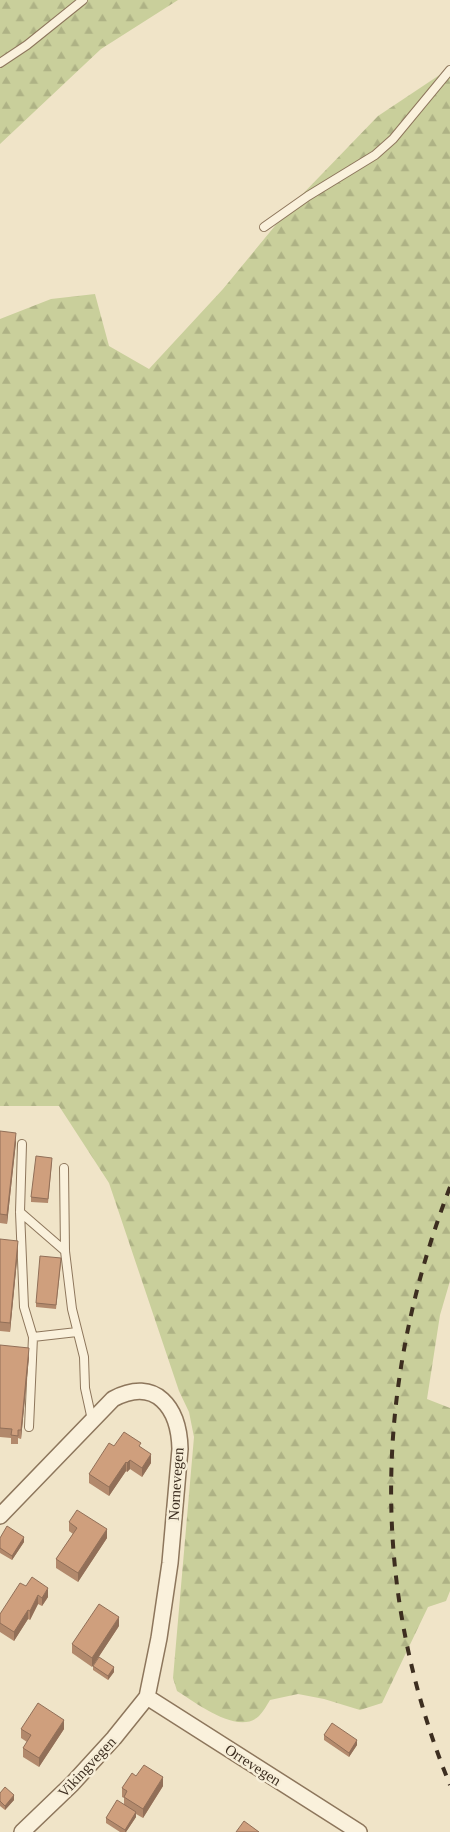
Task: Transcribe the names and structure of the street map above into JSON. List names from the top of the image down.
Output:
{
  "streets": {
    "street": ["Nornevegen", "Orrevegen", "Vikingvegen"]
  },
  "crossings": [
    ["Nornevegen", "Orrevegen"],
    ["Nornevegen", "Vikingvegen"],
    ["Orrevegen", "Vikingvegen"]
  ]
}
